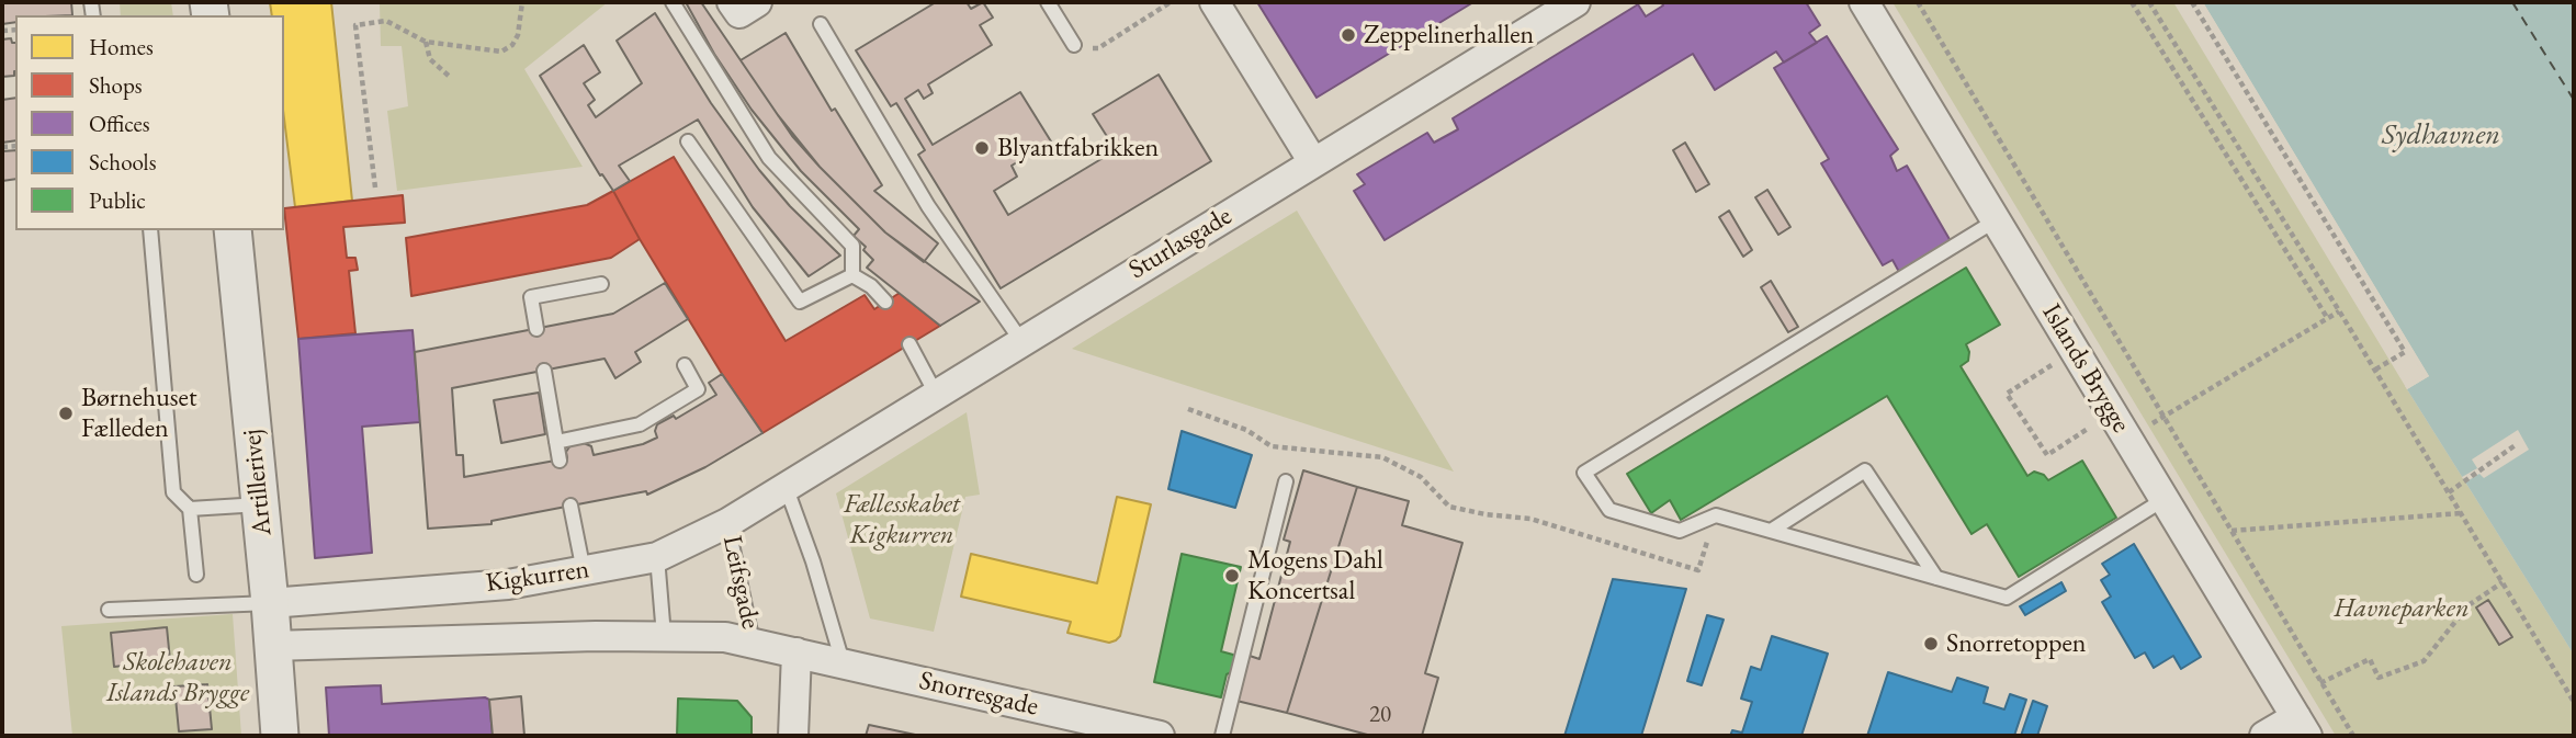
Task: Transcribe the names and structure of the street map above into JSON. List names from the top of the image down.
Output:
{
  "streets": {
    "street": [
      "Sturlasgade",
      "Islands Brygge",
      "Artillerivej",
      "Kigkurren",
      "Snorresgade"
    ],
    "lane": ["Leifsgade"]
  },
  "crossings": [
    ["Sturlasgade", "Kigkurren"],
    ["Artillerivej", "Kigkurren"],
    ["Kigkurren", "Leifsgade"],
    ["Kigkurren", "Snorresgade"]
  ],
  "water": ["Sydhavnen"],
  "parks": ["Fællesskabet Kigkurren", "Havneparken", "Skolehaven Islands Brygge"],
  "places": [
    "Zeppelinerhallen",
    "Blyantfabrikken",
    "Børnehuset Fælleden",
    "Mogens Dahl Koncertsal",
    "Snorretoppen"
  ],
  "house_numbers": ["20"],
  "legend": [
    "Homes",
    "Shops",
    "Offices",
    "Schools",
    "Public"
  ]
}
